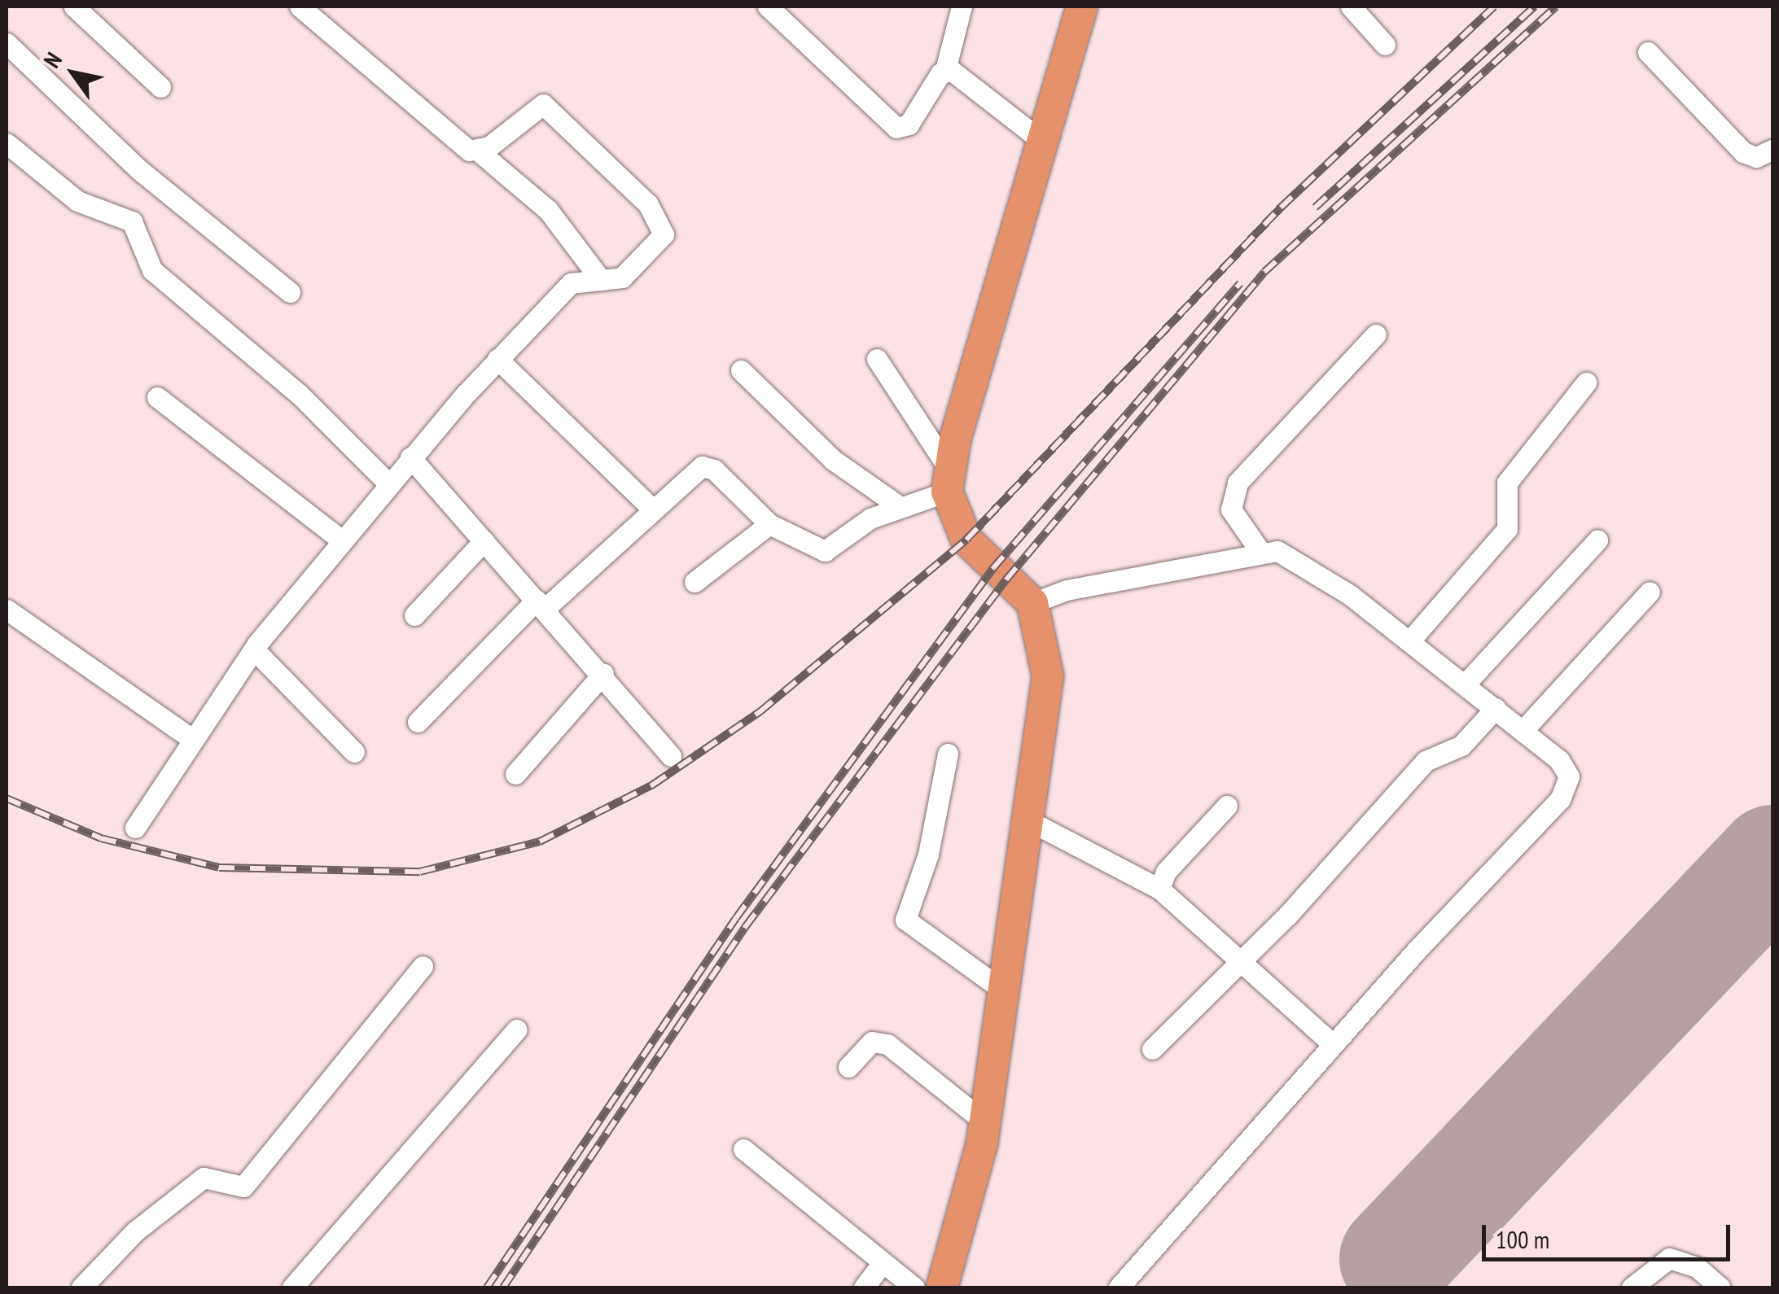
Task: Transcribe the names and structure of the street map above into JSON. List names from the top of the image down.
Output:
{
  "scale_bar": "100 m",
  "north": "top left"
}
